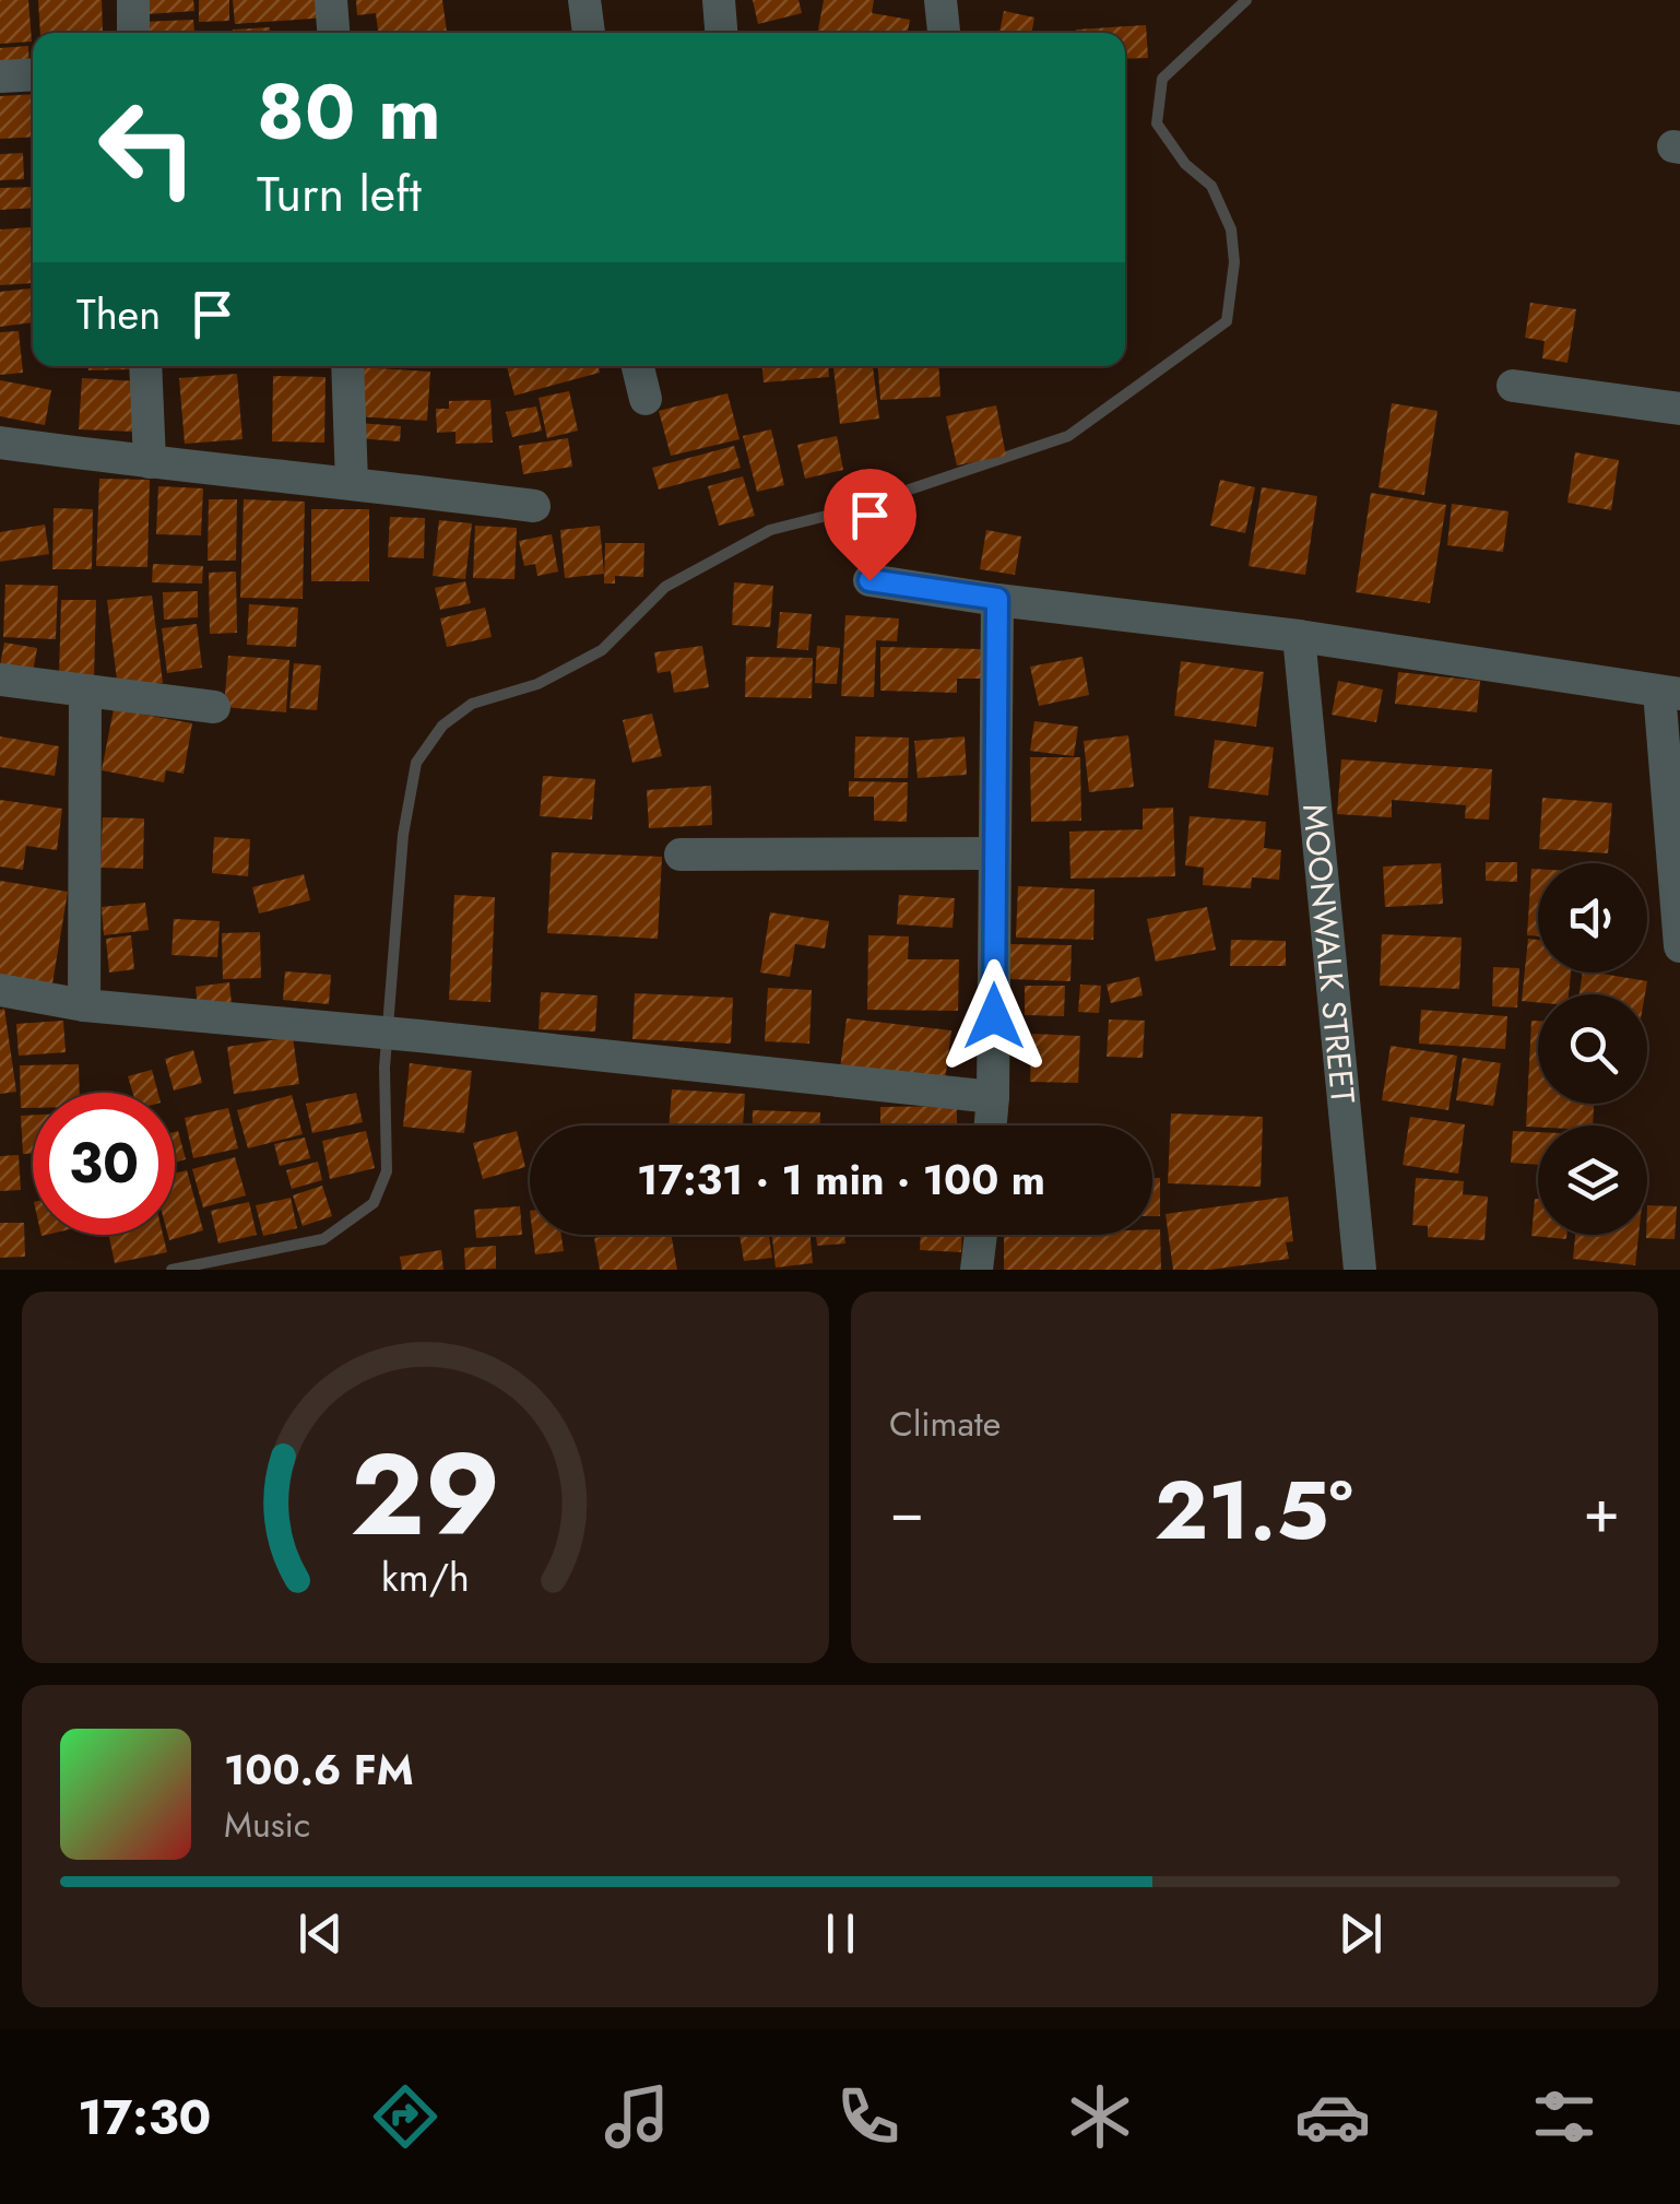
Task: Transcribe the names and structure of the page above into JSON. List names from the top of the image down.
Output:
{
  "streets": {
    "street": ["MOONWALK STREET"]
  },
  "page": {
    "turn": ["80 m", "Turn left"],
    "then": "Then",
    "limit": "30",
    "trip": "17:31 · 1 min · 100 m",
    "tile": "Climate",
    "heat": ["−", "21.5°", "+"],
    "song": ["100.6 FM", "Music"],
    "tabs": "17:30",
    "gauge": ["29", "km/h"]
  }
}
